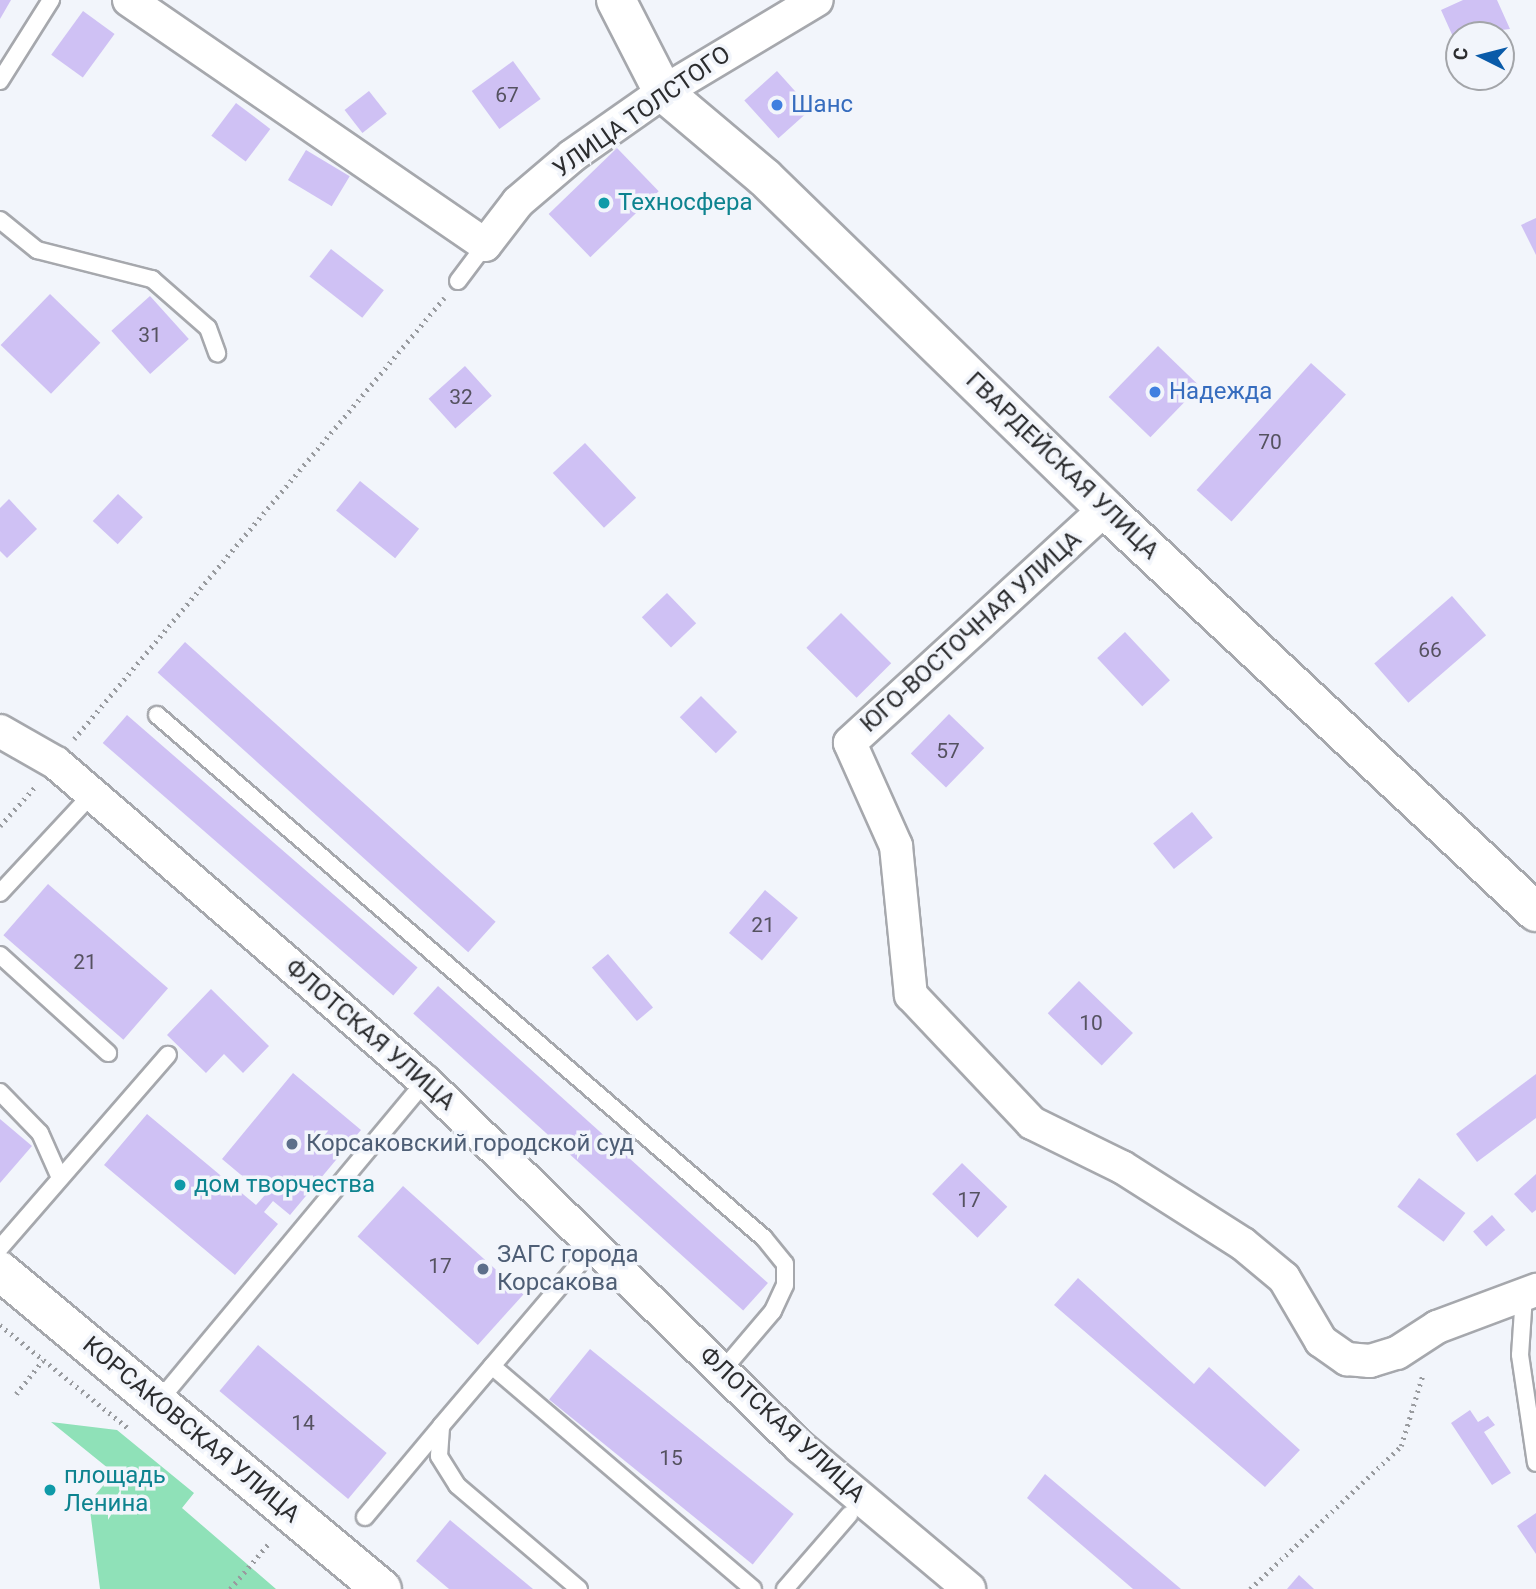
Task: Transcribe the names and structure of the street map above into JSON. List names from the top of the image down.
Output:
{
  "streets": {
    "main road": ["ГВАРДЕЙСКАЯ УЛИЦА", "КОРСАКОВСКАЯ УЛИЦА"],
    "street": ["УЛИЦА ТОЛСТОГО", "ЮГО-ВОСТОЧНАЯ УЛИЦА", "ФЛОТСКАЯ УЛИЦА"]
  },
  "crossings": [
    ["УЛИЦА ТОЛСТОГО", "ГВАРДЕЙСКАЯ УЛИЦА"],
    ["ГВАРДЕЙСКАЯ УЛИЦА", "ЮГО-ВОСТОЧНАЯ УЛИЦА"]
  ],
  "places": [
    "Шанс",
    "Техносфера",
    "Надежда",
    "Корсаковский городской суд",
    "дом творчества",
    "ЗАГС города Корсакова",
    "площадь Ленина"
  ],
  "house_numbers": [
    "67",
    "31",
    "32",
    "70",
    "66",
    "57",
    "21",
    "21",
    "10",
    "17",
    "17",
    "14",
    "15"
  ],
  "north": "left"
}
